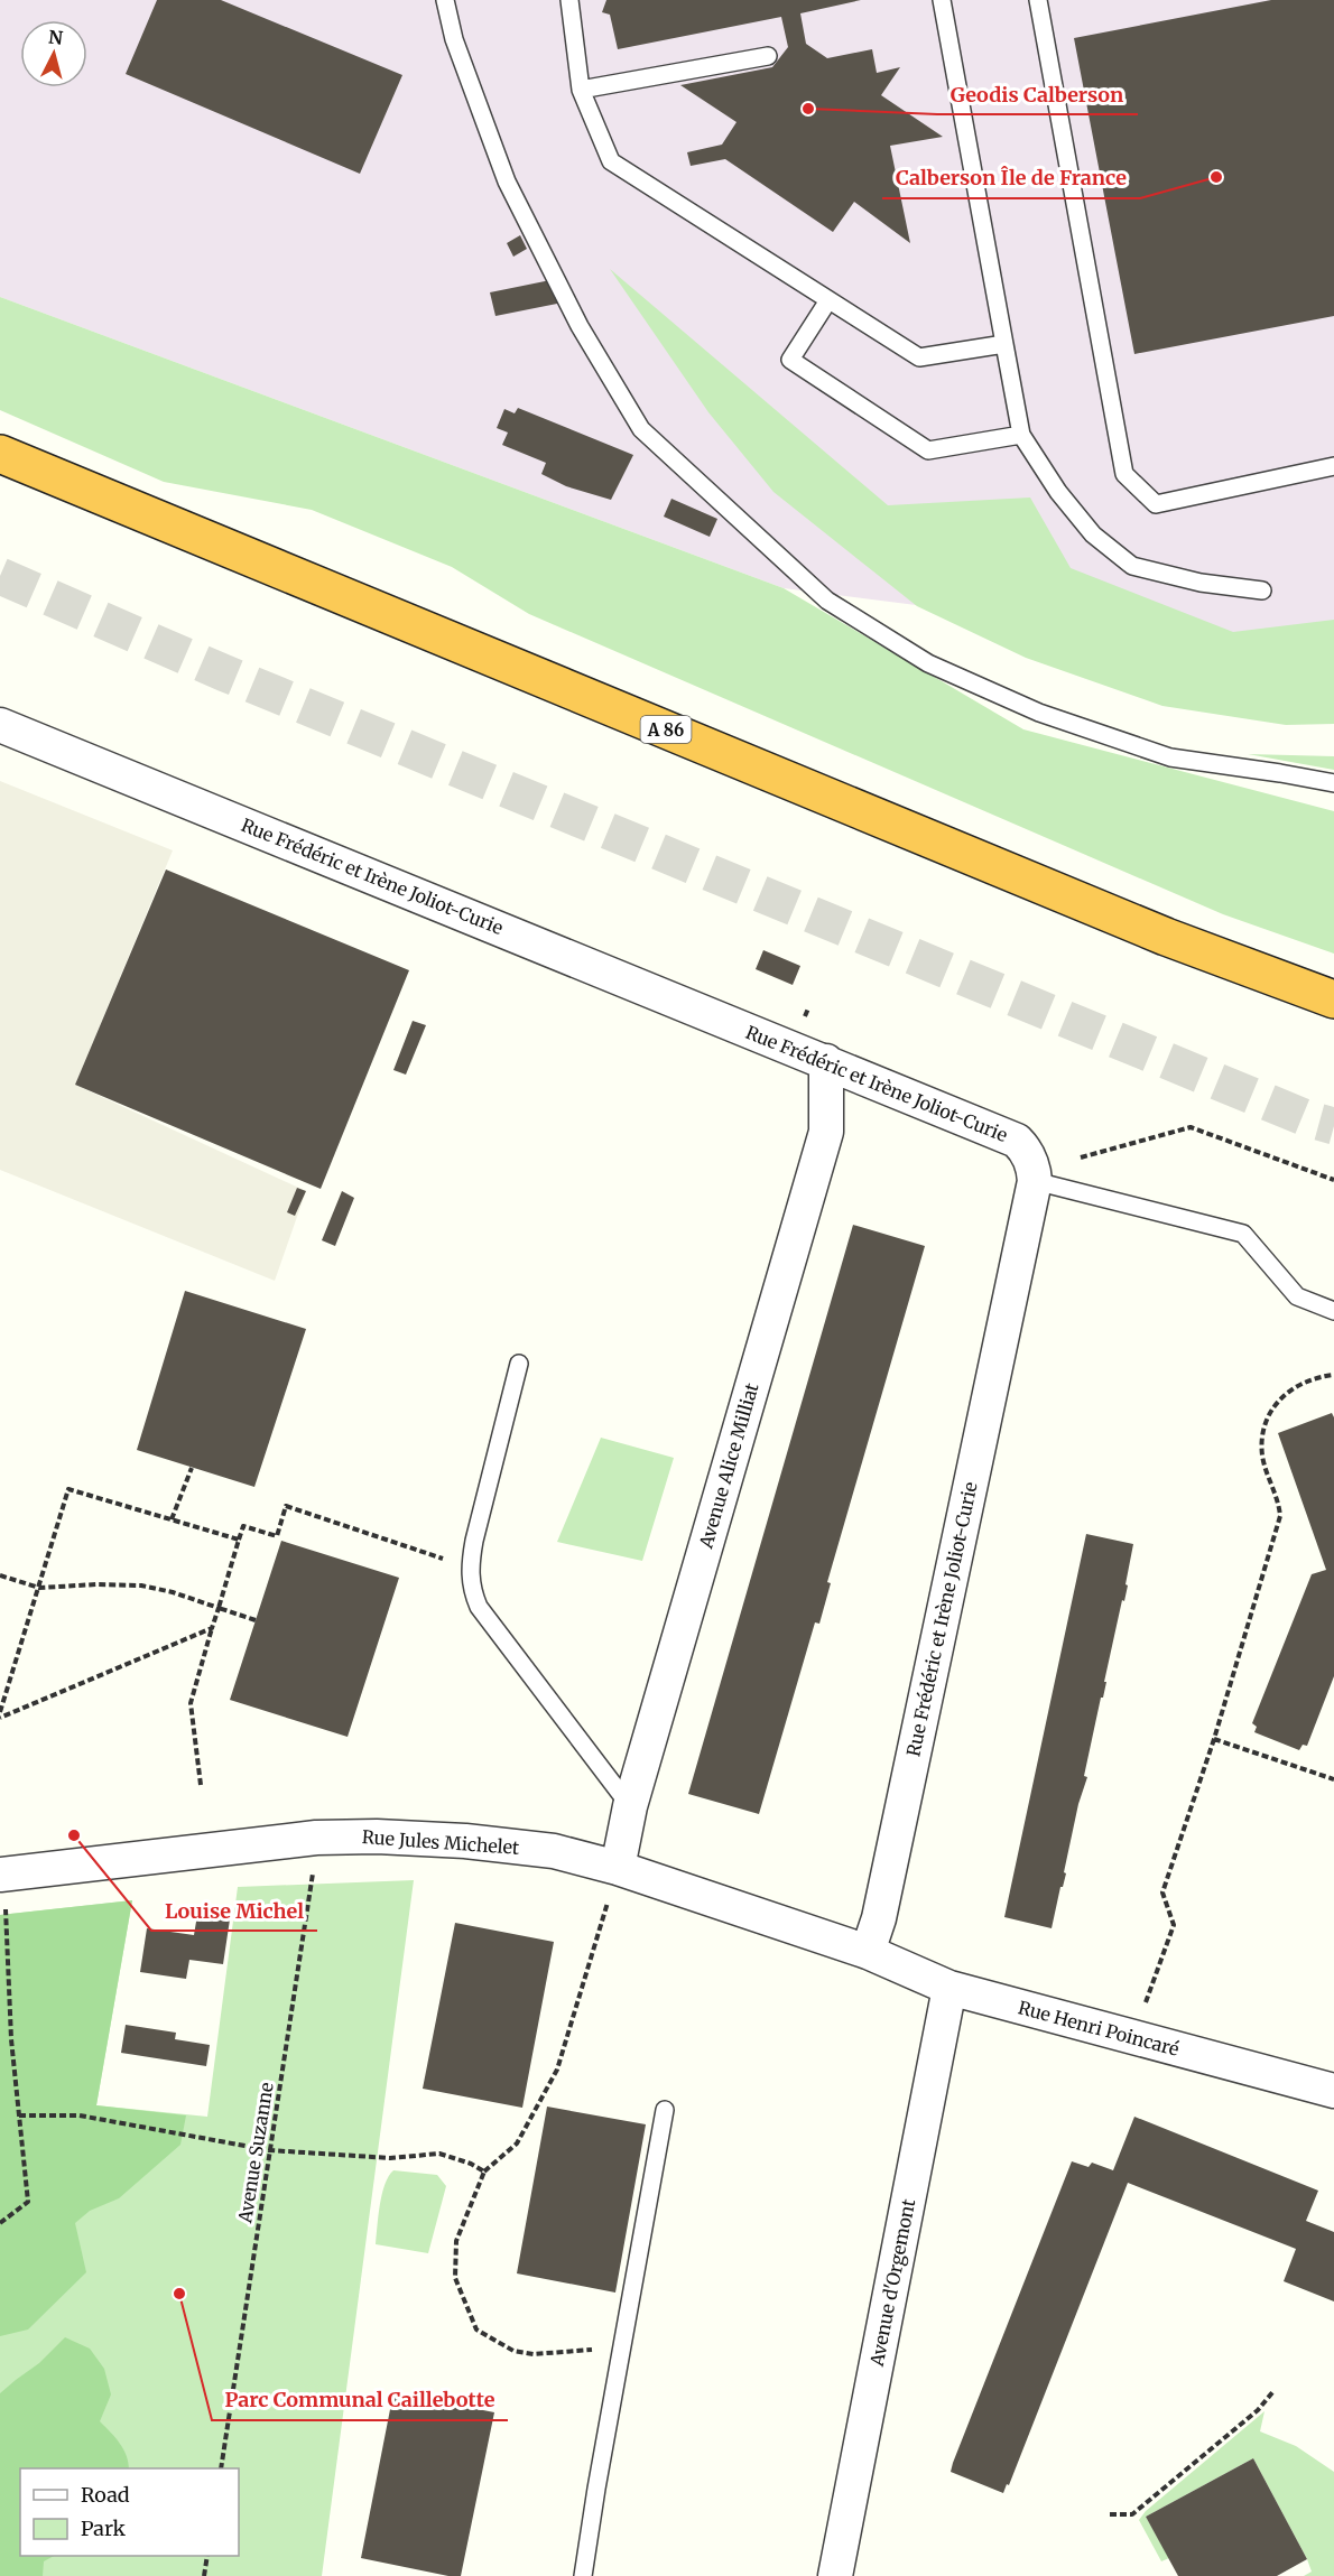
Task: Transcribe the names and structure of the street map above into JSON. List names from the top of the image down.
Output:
{
  "streets": {
    "highway": ["A 86"],
    "street": [
      "Rue Frédéric et Irène Joliot-Curie",
      "Avenue Alice Milliat",
      "Rue Jules Michelet",
      "Rue Henri Poincaré",
      "Avenue d'Orgemont"
    ],
    "path": ["Avenue Suzanne"]
  },
  "crossings": [
    ["Rue Frédéric et Irène Joliot-Curie", "Avenue Alice Milliat"],
    ["Rue Frédéric et Irène Joliot-Curie", "Rue Jules Michelet"],
    ["Rue Frédéric et Irène Joliot-Curie", "Rue Henri Poincaré"],
    ["Avenue Alice Milliat", "Rue Jules Michelet"],
    ["Rue Jules Michelet", "Rue Henri Poincaré"],
    ["Rue Jules Michelet", "Avenue Suzanne"],
    ["Rue Henri Poincaré", "Avenue d'Orgemont"]
  ],
  "places": [
    "Geodis Calberson",
    "Calberson Île de France",
    "Louise Michel",
    "Parc Communal Caillebotte"
  ],
  "legend": ["Road", "Park"],
  "north": "top"
}
